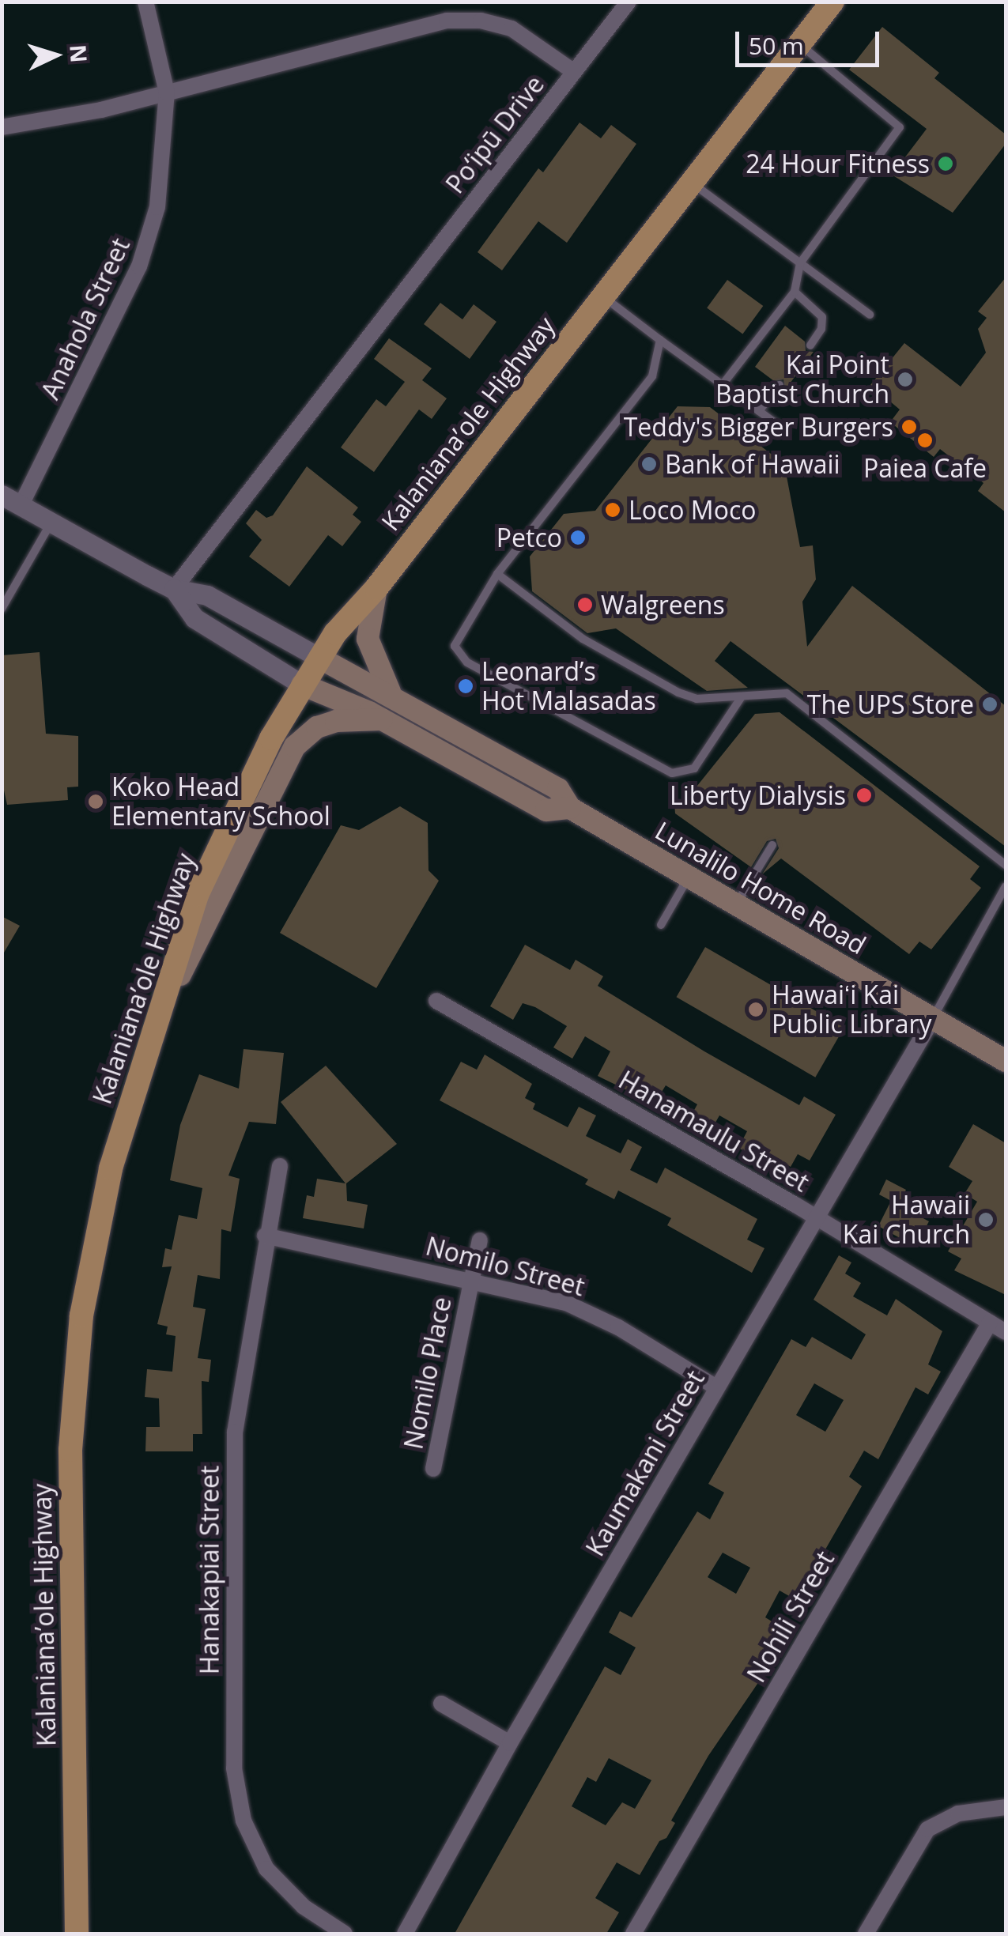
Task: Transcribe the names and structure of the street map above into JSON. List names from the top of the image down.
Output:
{
  "streets": {
    "main road": ["Kalaniana’ole Highway", "Lunalilo Home Road"],
    "street": [
      "Po‘ipū Drive",
      "Anahola Street",
      "Hanamaulu Street",
      "Nomilo Street",
      "Nomilo Place",
      "Kaumakani Street",
      "Hanakapiai Street",
      "Nohili Street"
    ]
  },
  "crossings": [
    ["Po‘ipū Drive", "Anahola Street"],
    ["Po‘ipū Drive", "Lunalilo Home Road"],
    ["Anahola Street", "Lunalilo Home Road"],
    ["Kalaniana’ole Highway", "Lunalilo Home Road"],
    ["Lunalilo Home Road", "Kaumakani Street"],
    ["Hanamaulu Street", "Kaumakani Street"],
    ["Hanamaulu Street", "Nohili Street"],
    ["Nomilo Street", "Nomilo Place"],
    ["Nomilo Street", "Kaumakani Street"],
    ["Nomilo Street", "Hanakapiai Street"]
  ],
  "places": [
    "24 Hour Fitness",
    "Kai Point Baptist Church",
    "Teddy's Bigger Burgers",
    "Paiea Cafe",
    "Bank of Hawaii",
    "Loco Moco",
    "Petco",
    "Walgreens",
    "Leonard’s Hot Malasadas",
    "The UPS Store",
    "Liberty Dialysis",
    "Koko Head Elementary School",
    "Hawaiʻi Kai Public Library",
    "Hawaii Kai Church"
  ],
  "scale_bar": "50 m",
  "north": "right"
}
